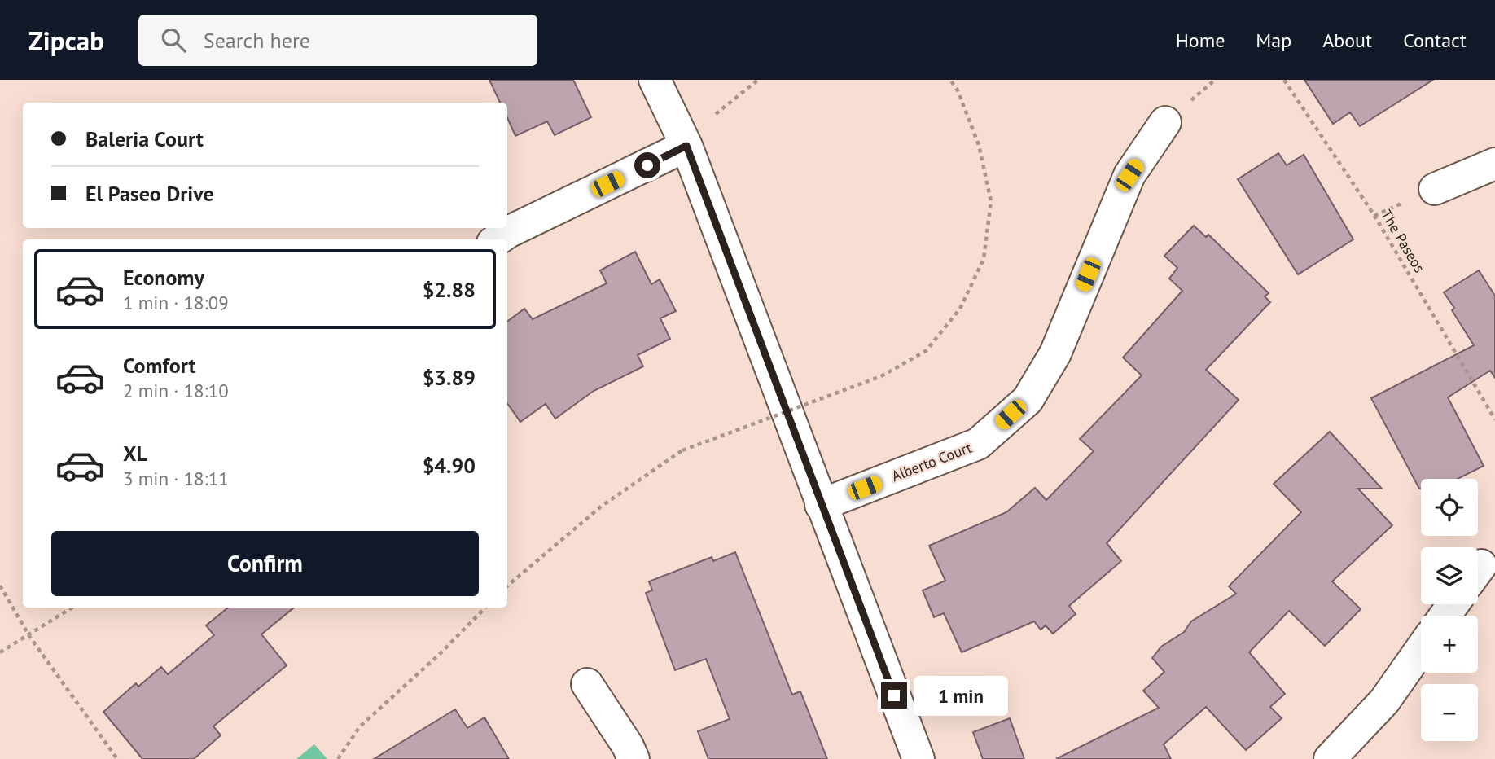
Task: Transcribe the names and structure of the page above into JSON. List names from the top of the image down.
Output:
{
  "streets": {
    "street": ["Alberto Court"],
    "path": ["The Paseos"]
  },
  "page": {
    "header": "Zipcab",
    "search": "Search here",
    "nav": [
      "Home",
      "Map",
      "About",
      "Contact"
    ],
    "banner": ["Baleria Court", "El Paseo Drive"],
    "list": [
      {
        "name": "Economy",
        "note": "1 min · 18:09",
        "value": "$2.88"
      },
      {
        "name": "Comfort",
        "note": "2 min · 18:10",
        "value": "$3.89"
      },
      {
        "name": "XL",
        "note": "3 min · 18:11",
        "value": "$4.90"
      }
    ],
    "map_buttons": ["+", "−"],
    "buttons": "Confirm",
    "bubble": "1 min"
  }
}
